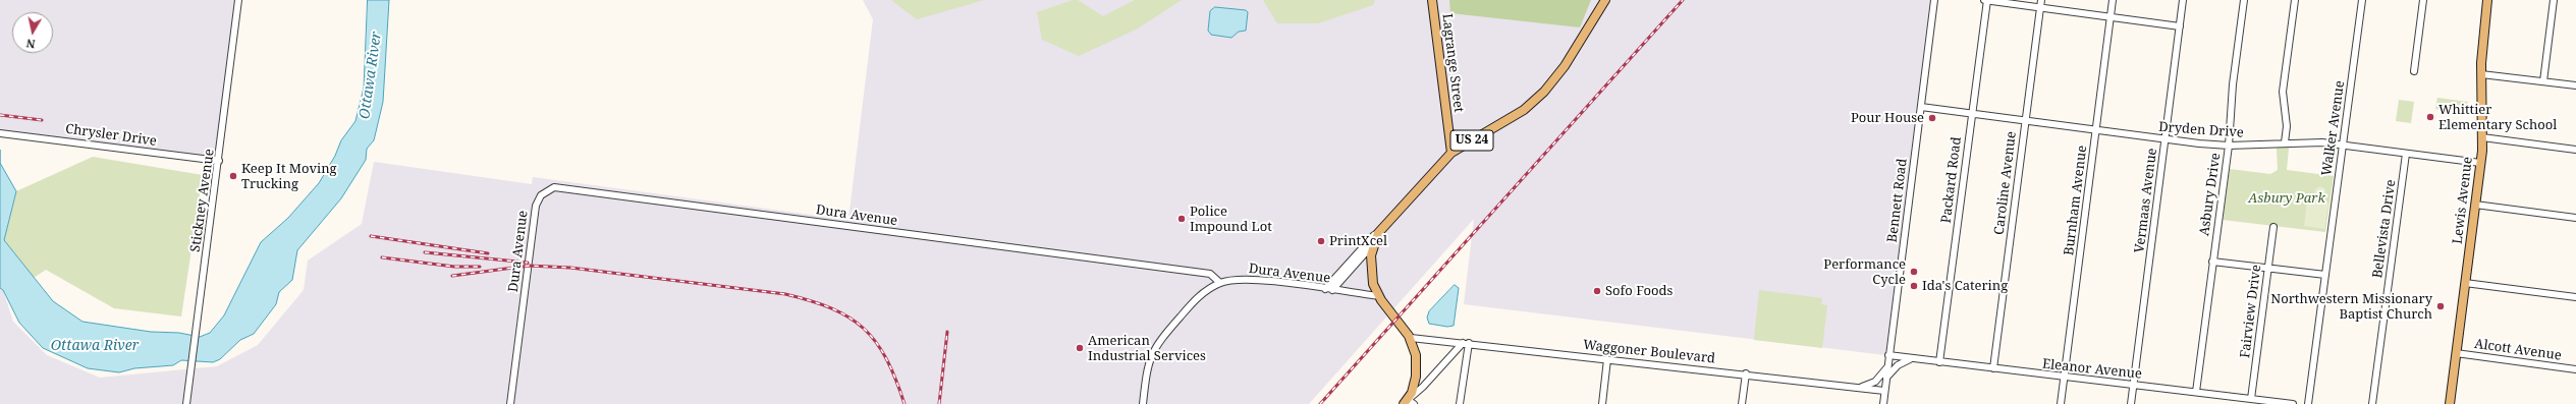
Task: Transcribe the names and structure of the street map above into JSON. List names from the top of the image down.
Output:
{
  "streets": {
    "main road": ["Lagrange Street", "US 24", "Lewis Avenue"],
    "street": [
      "Walker Avenue",
      "Dryden Drive",
      "Chrysler Drive",
      "Packard Road",
      "Caroline Avenue",
      "Asbury Drive",
      "Stickney Avenue",
      "Bennett Road",
      "Burnham Avenue",
      "Vermaas Avenue",
      "Dura Avenue",
      "Bellevista Drive",
      "Fairview Drive",
      "Alcott Avenue",
      "Waggoner Boulevard",
      "Eleanor Avenue"
    ]
  },
  "crossings": [
    ["Lagrange Street", "US 24"],
    ["Walker Avenue", "Dryden Drive"],
    ["Dryden Drive", "Packard Road"],
    ["Dryden Drive", "Caroline Avenue"],
    ["Dryden Drive", "Asbury Drive"],
    ["Dryden Drive", "Bennett Road"],
    ["Dryden Drive", "Burnham Avenue"],
    ["Dryden Drive", "Vermaas Avenue"],
    ["Dryden Drive", "Lewis Avenue"],
    ["Dryden Drive", "Bellevista Drive"],
    ["Chrysler Drive", "Stickney Avenue"],
    ["US 24", "Dura Avenue"],
    ["US 24", "Waggoner Boulevard"],
    ["Packard Road", "Eleanor Avenue"],
    ["Caroline Avenue", "Eleanor Avenue"],
    ["Asbury Drive", "Eleanor Avenue"],
    ["Bennett Road", "Waggoner Boulevard"],
    ["Bennett Road", "Eleanor Avenue"],
    ["Burnham Avenue", "Eleanor Avenue"],
    ["Vermaas Avenue", "Eleanor Avenue"],
    ["Lewis Avenue", "Alcott Avenue"],
    ["Fairview Drive", "Eleanor Avenue"]
  ],
  "water": ["Ottawa River"],
  "parks": ["Asbury Park"],
  "places": [
    "Whittier Elementary School",
    "Pour House",
    "Keep It Moving Trucking",
    "Police Impound Lot",
    "PrintXcel",
    "Performance Cycle",
    "Ida's Catering",
    "Sofo Foods",
    "Northwestern Missionary Baptist Church",
    "American Industrial Services"
  ],
  "north": "bottom"
}
